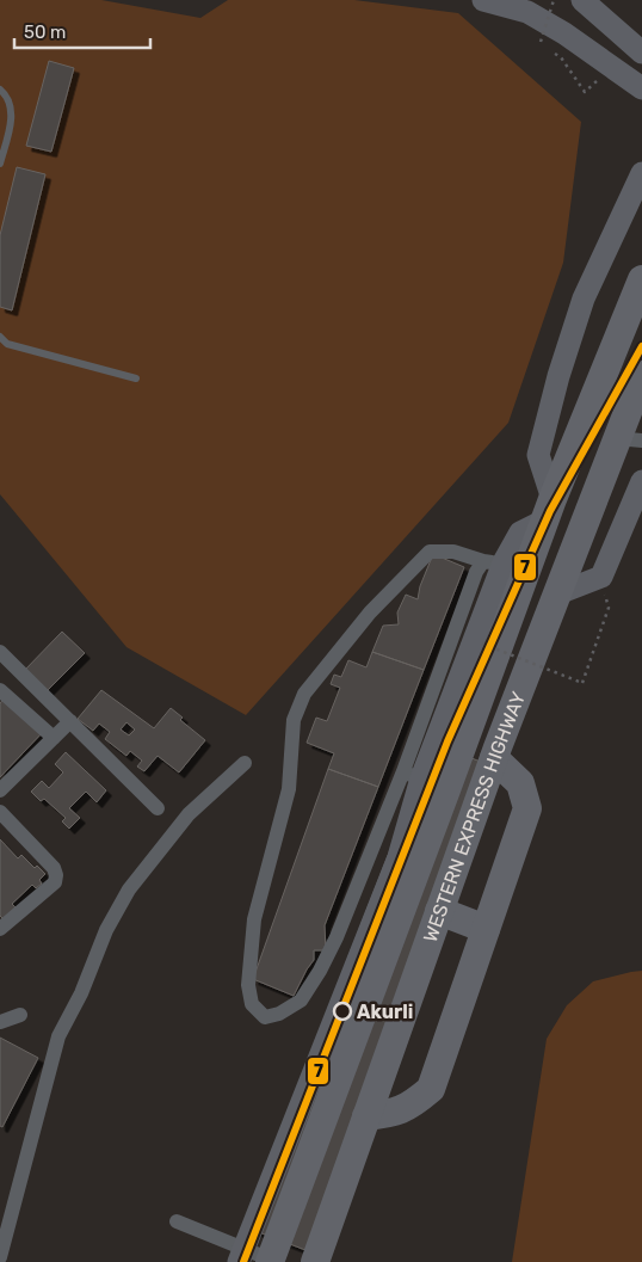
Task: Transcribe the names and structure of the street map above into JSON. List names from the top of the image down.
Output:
{
  "streets": {
    "highway": ["WESTERN EXPRESS HIGHWAY"]
  },
  "places": ["Akurli"],
  "lines": ["transit line 7"],
  "scale_bar": "50 m"
}
